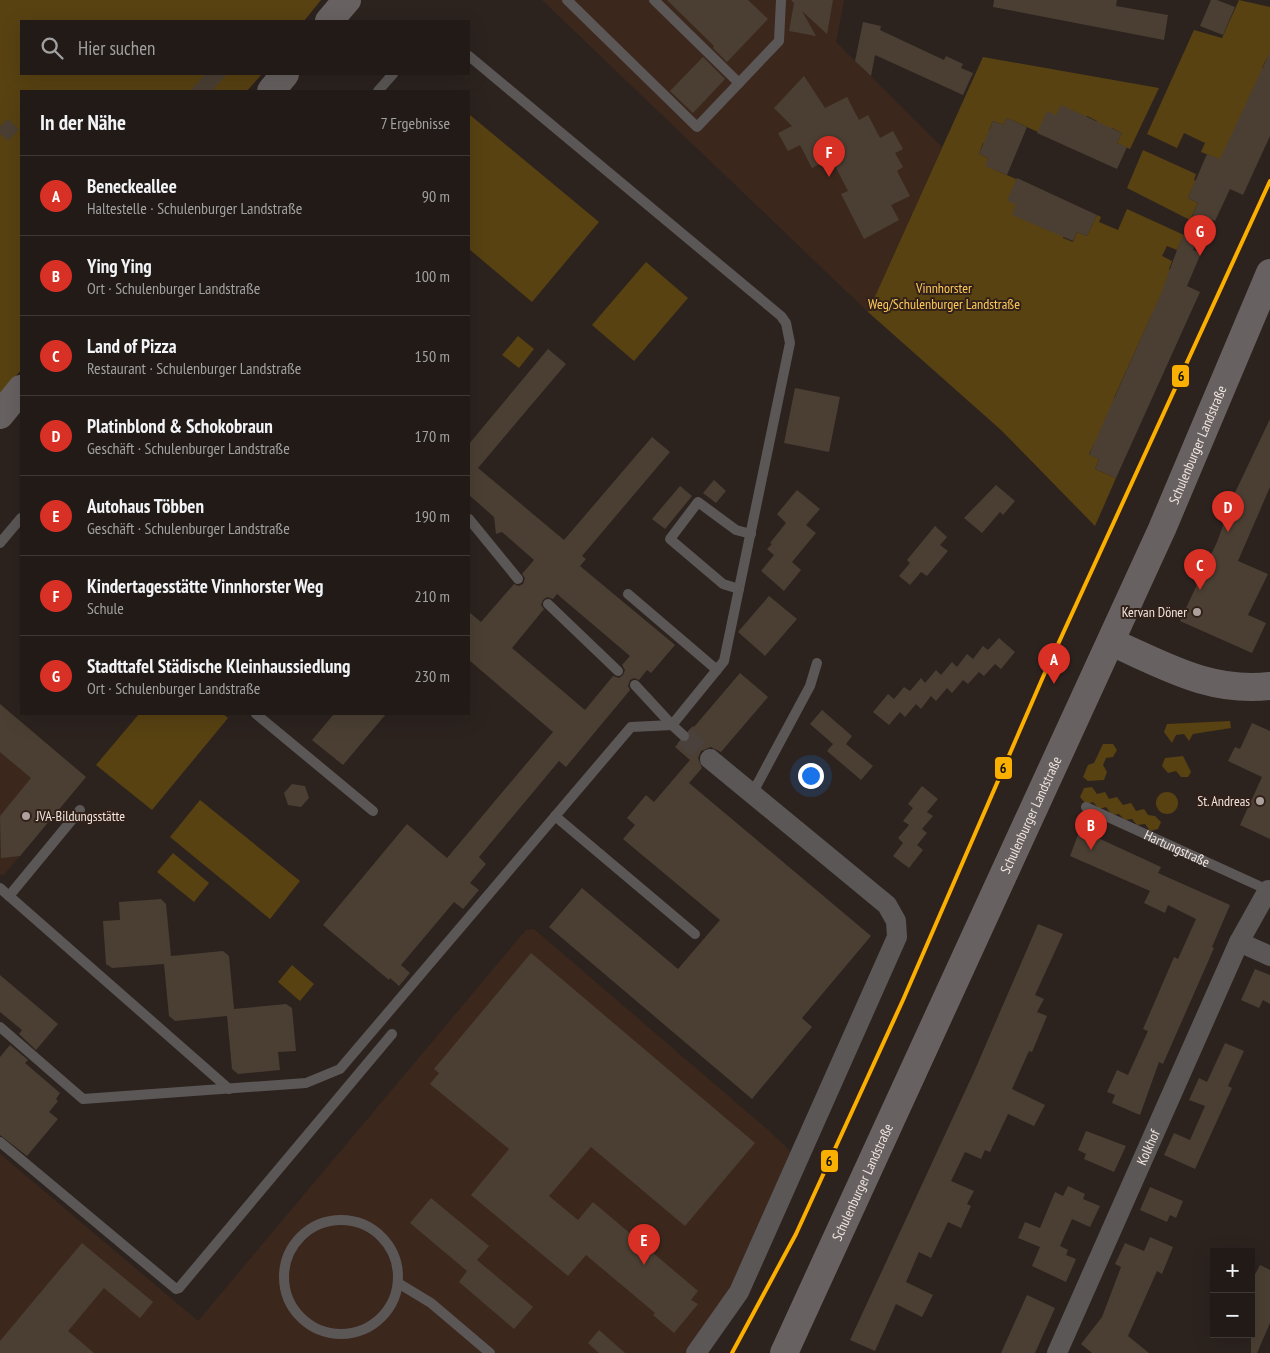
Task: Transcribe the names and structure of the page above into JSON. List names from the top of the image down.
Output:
{
  "streets": {
    "main road": ["Schulenburger Landstraße"],
    "street": ["Hartungstraße", "Kolkhof"]
  },
  "crossings": [
    ["Hartungstraße", "Kolkhof"]
  ],
  "parks": ["Vinnhorster Weg/Schulenburger Landstraße"],
  "places": ["Kervan Döner", "St. Andreas", "JVA-Bildungsstätte"],
  "lines": ["transit line 6"],
  "page": {
    "search": "Hier suchen",
    "heading": ["In der Nähe", "7 Ergebnisse"],
    "pins": [
      "F",
      "G",
      "D",
      "C",
      "A",
      "B",
      "E"
    ],
    "list": [
      {
        "mark": "A",
        "name": "Beneckeallee",
        "note": "Haltestelle · Schulenburger Landstraße",
        "value": "90 m"
      },
      {
        "mark": "B",
        "name": "Ying Ying",
        "note": "Ort · Schulenburger Landstraße",
        "value": "100 m"
      },
      {
        "mark": "C",
        "name": "Land of Pizza",
        "note": "Restaurant · Schulenburger Landstraße",
        "value": "150 m"
      },
      {
        "mark": "D",
        "name": "Platinblond & Schokobraun",
        "note": "Geschäft · Schulenburger Landstraße",
        "value": "170 m"
      },
      {
        "mark": "E",
        "name": "Autohaus Többen",
        "note": "Geschäft · Schulenburger Landstraße",
        "value": "190 m"
      },
      {
        "mark": "F",
        "name": "Kindertagesstätte Vinnhorster Weg",
        "note": "Schule",
        "value": "210 m"
      },
      {
        "mark": "G",
        "name": "Stadttafel Städische Kleinhaussiedlung",
        "note": "Ort · Schulenburger Landstraße",
        "value": "230 m"
      }
    ],
    "map_buttons": ["+", "−"]
  }
}
